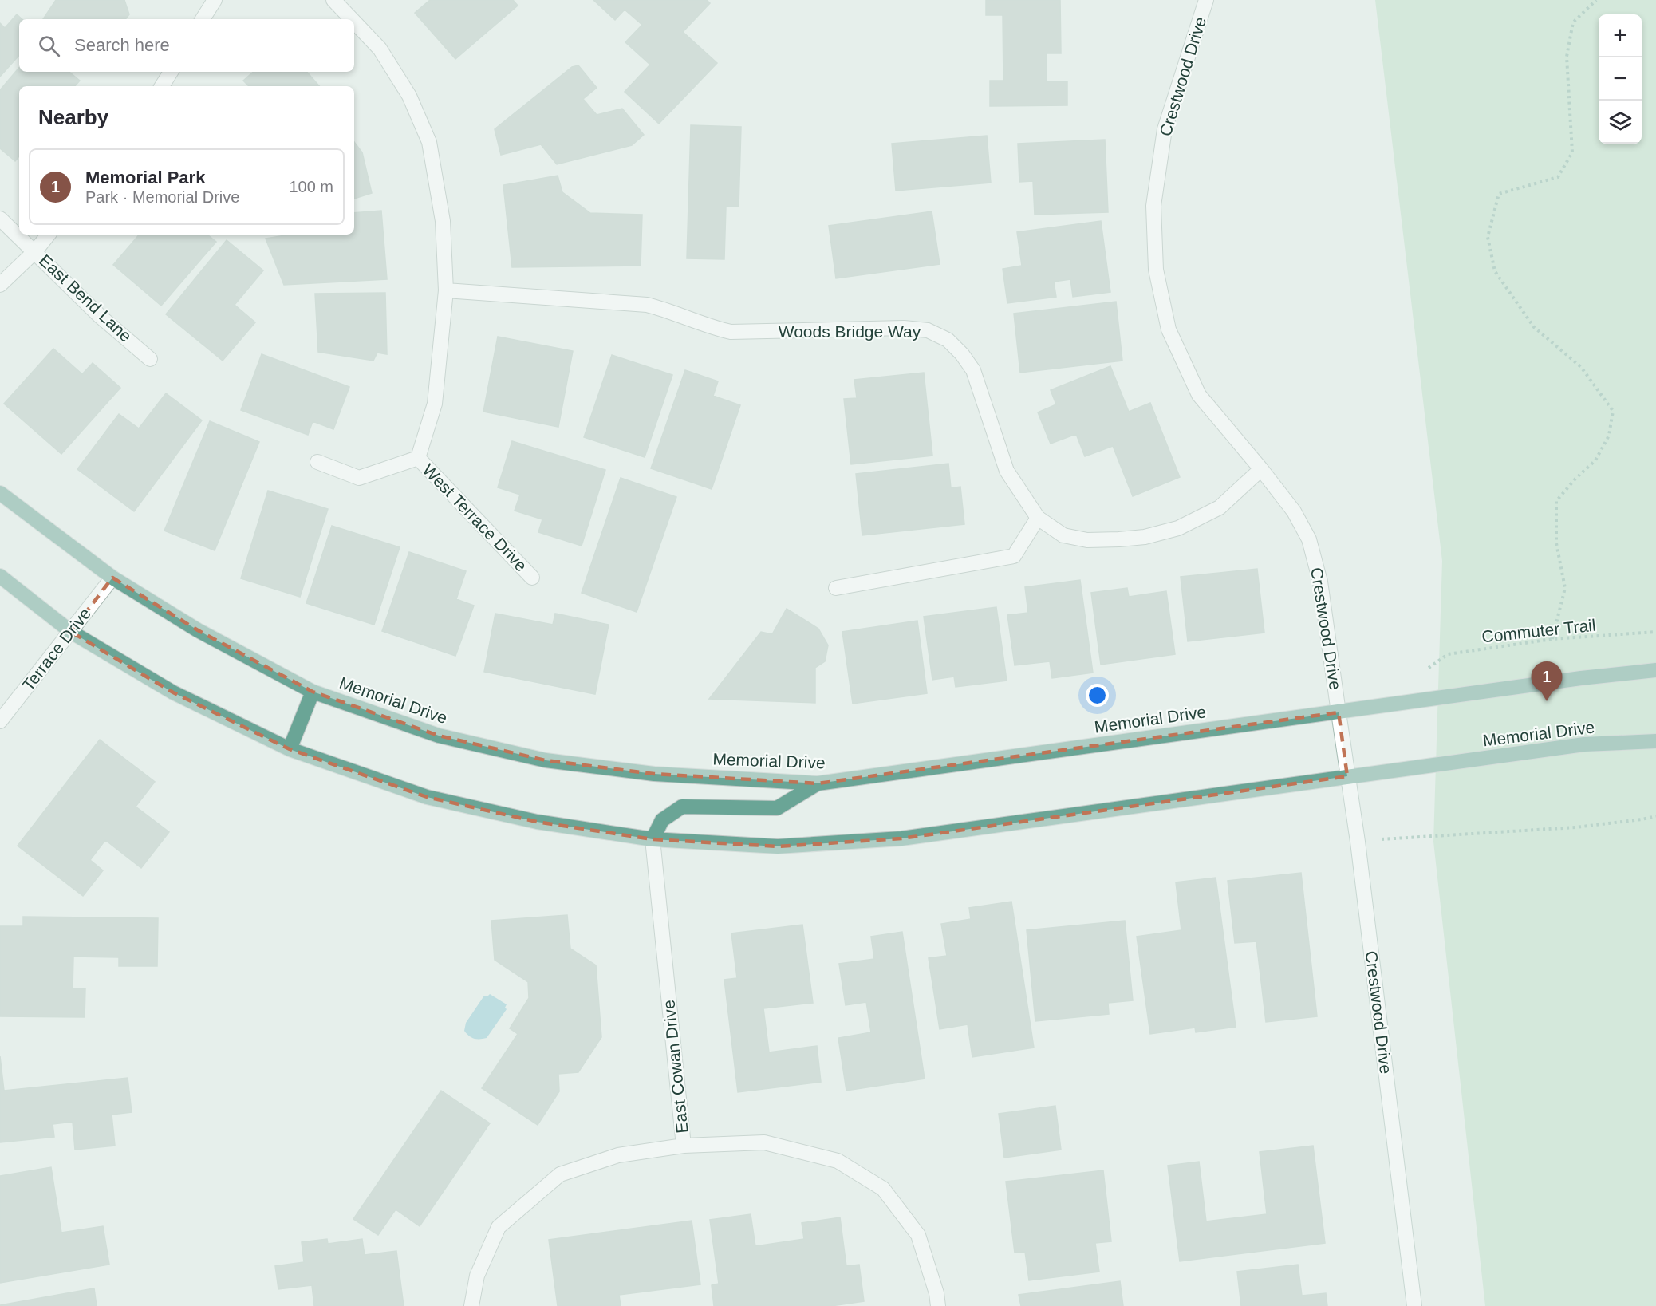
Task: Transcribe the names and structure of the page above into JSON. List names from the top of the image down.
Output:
{
  "streets": {
    "main road": ["Memorial Drive"],
    "street": [
      "Crestwood Drive",
      "East Bend Lane",
      "Woods Bridge Way",
      "West Terrace Drive",
      "Terrace Drive",
      "East Cowan Drive"
    ],
    "path": ["Commuter Trail"]
  },
  "crossings": [
    ["Crestwood Drive", "Woods Bridge Way"],
    ["Crestwood Drive", "Memorial Drive"],
    ["Woods Bridge Way", "West Terrace Drive"],
    ["Terrace Drive", "Memorial Drive"],
    ["Memorial Drive", "East Cowan Drive"]
  ],
  "page": {
    "map_buttons": ["+", "−"],
    "search": "Search here",
    "heading": "Nearby",
    "list": [
      {
        "mark": "1",
        "name": "Memorial Park",
        "note": "Park · Memorial Drive",
        "value": "100 m"
      }
    ],
    "pins": "1"
  }
}
